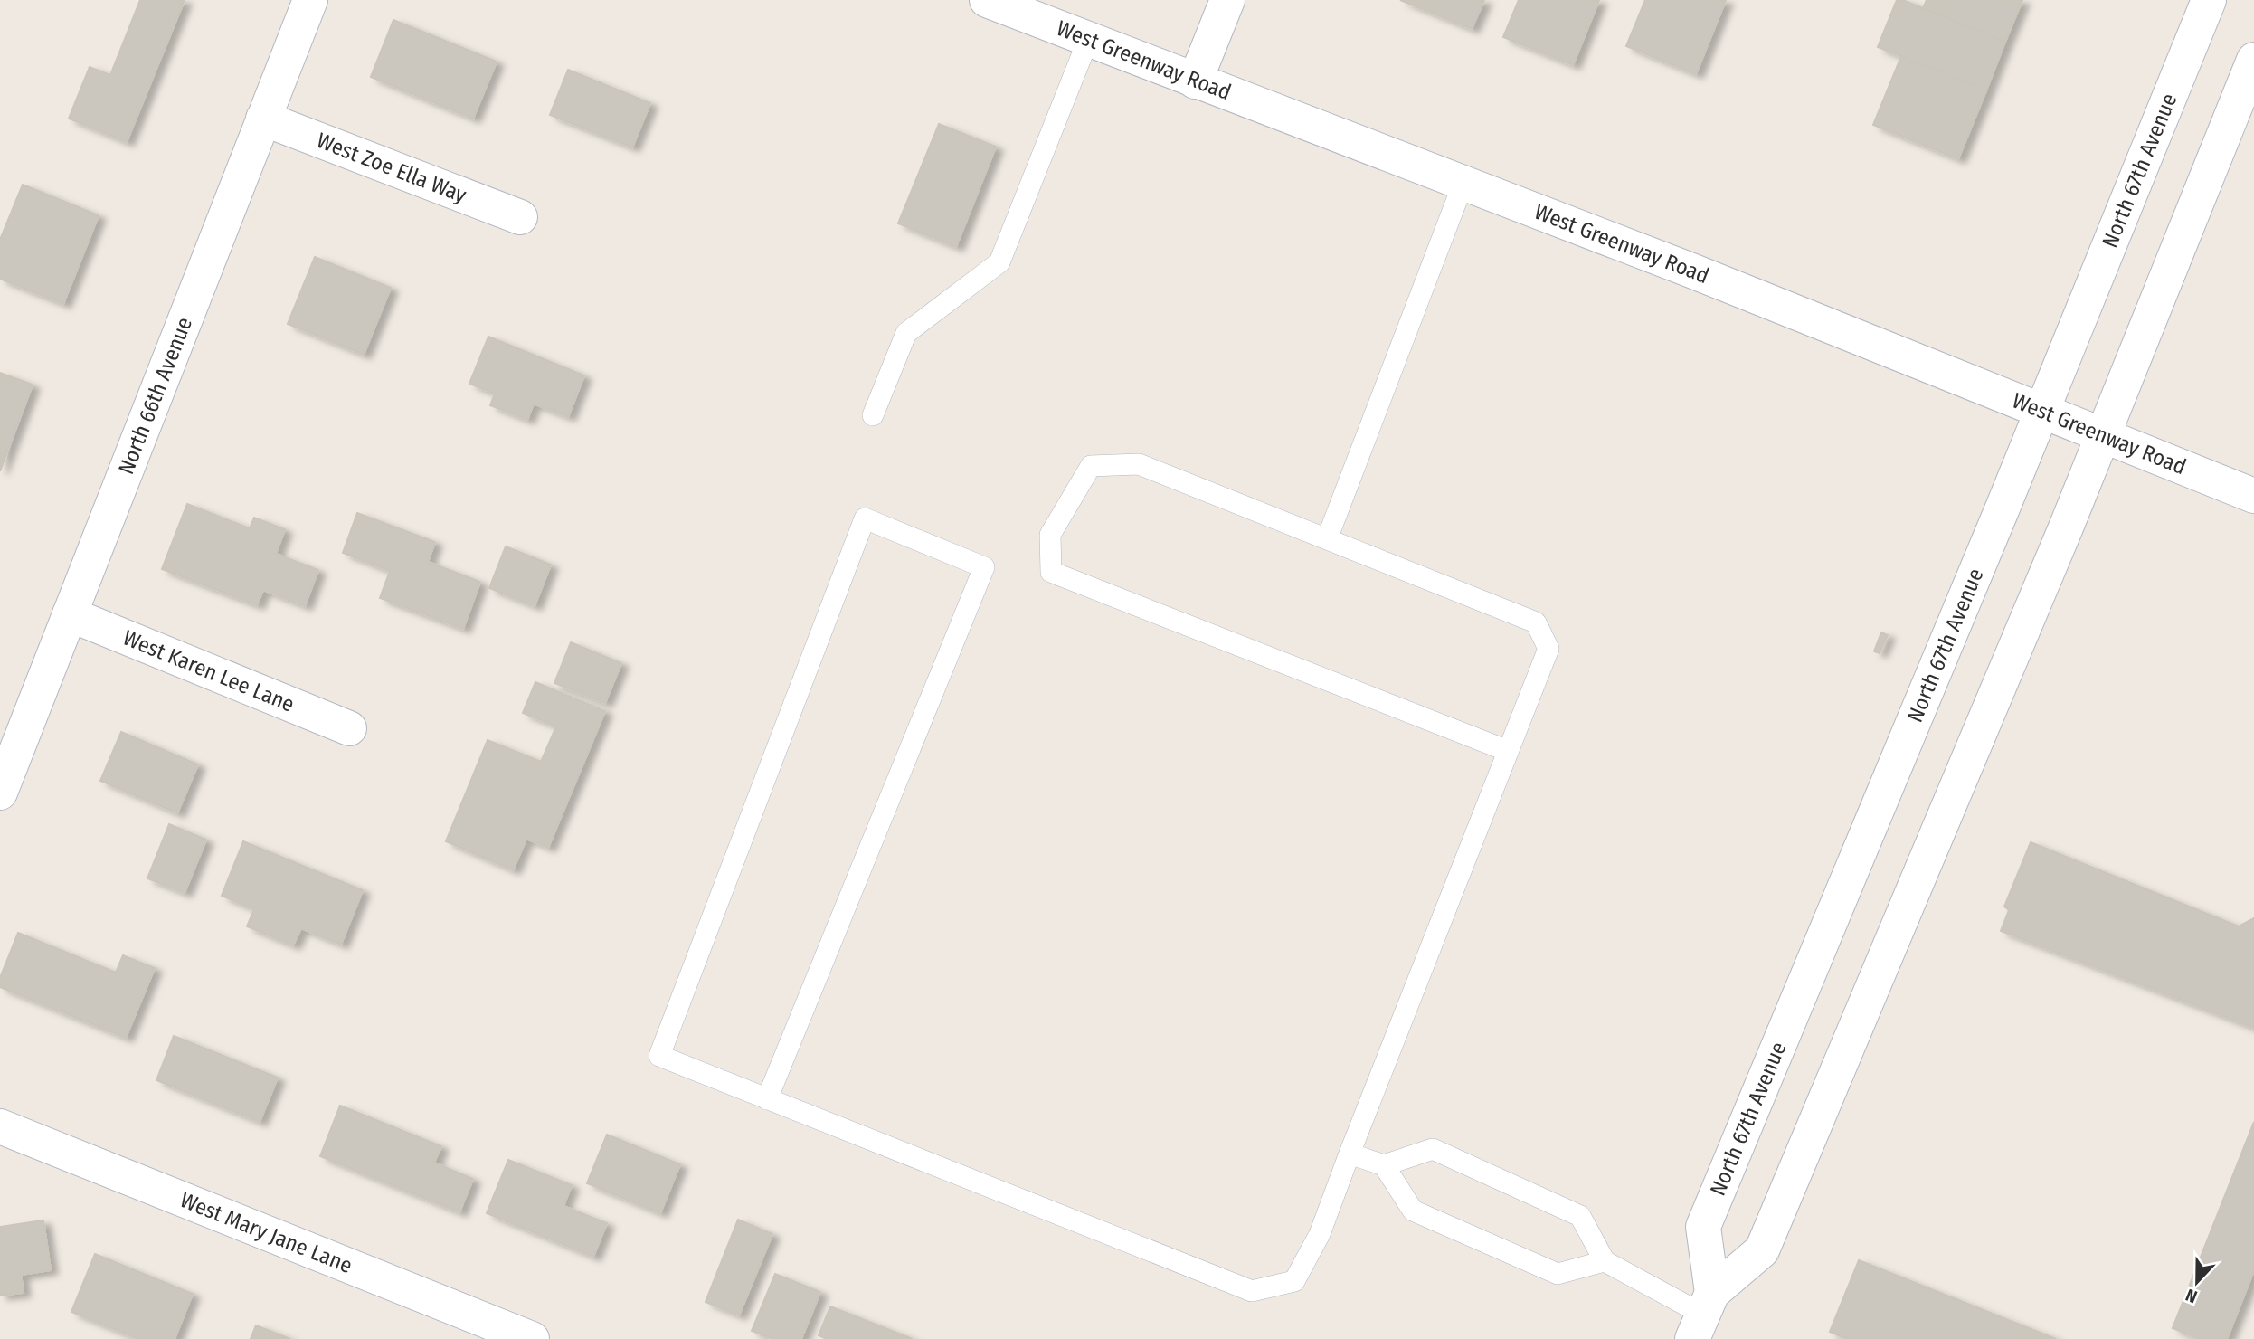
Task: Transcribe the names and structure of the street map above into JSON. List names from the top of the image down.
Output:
{
  "streets": {
    "main road": [
      "West Greenway Road",
      "West Zoe Ella Way",
      "North 67th Avenue",
      "North 66th Avenue",
      "West Karen Lee Lane",
      "West Mary Jane Lane"
    ]
  },
  "crossings": [
    ["West Greenway Road", "North 67th Avenue"],
    ["West Zoe Ella Way", "North 66th Avenue"],
    ["North 66th Avenue", "West Karen Lee Lane"]
  ],
  "north": "bottom"
}
